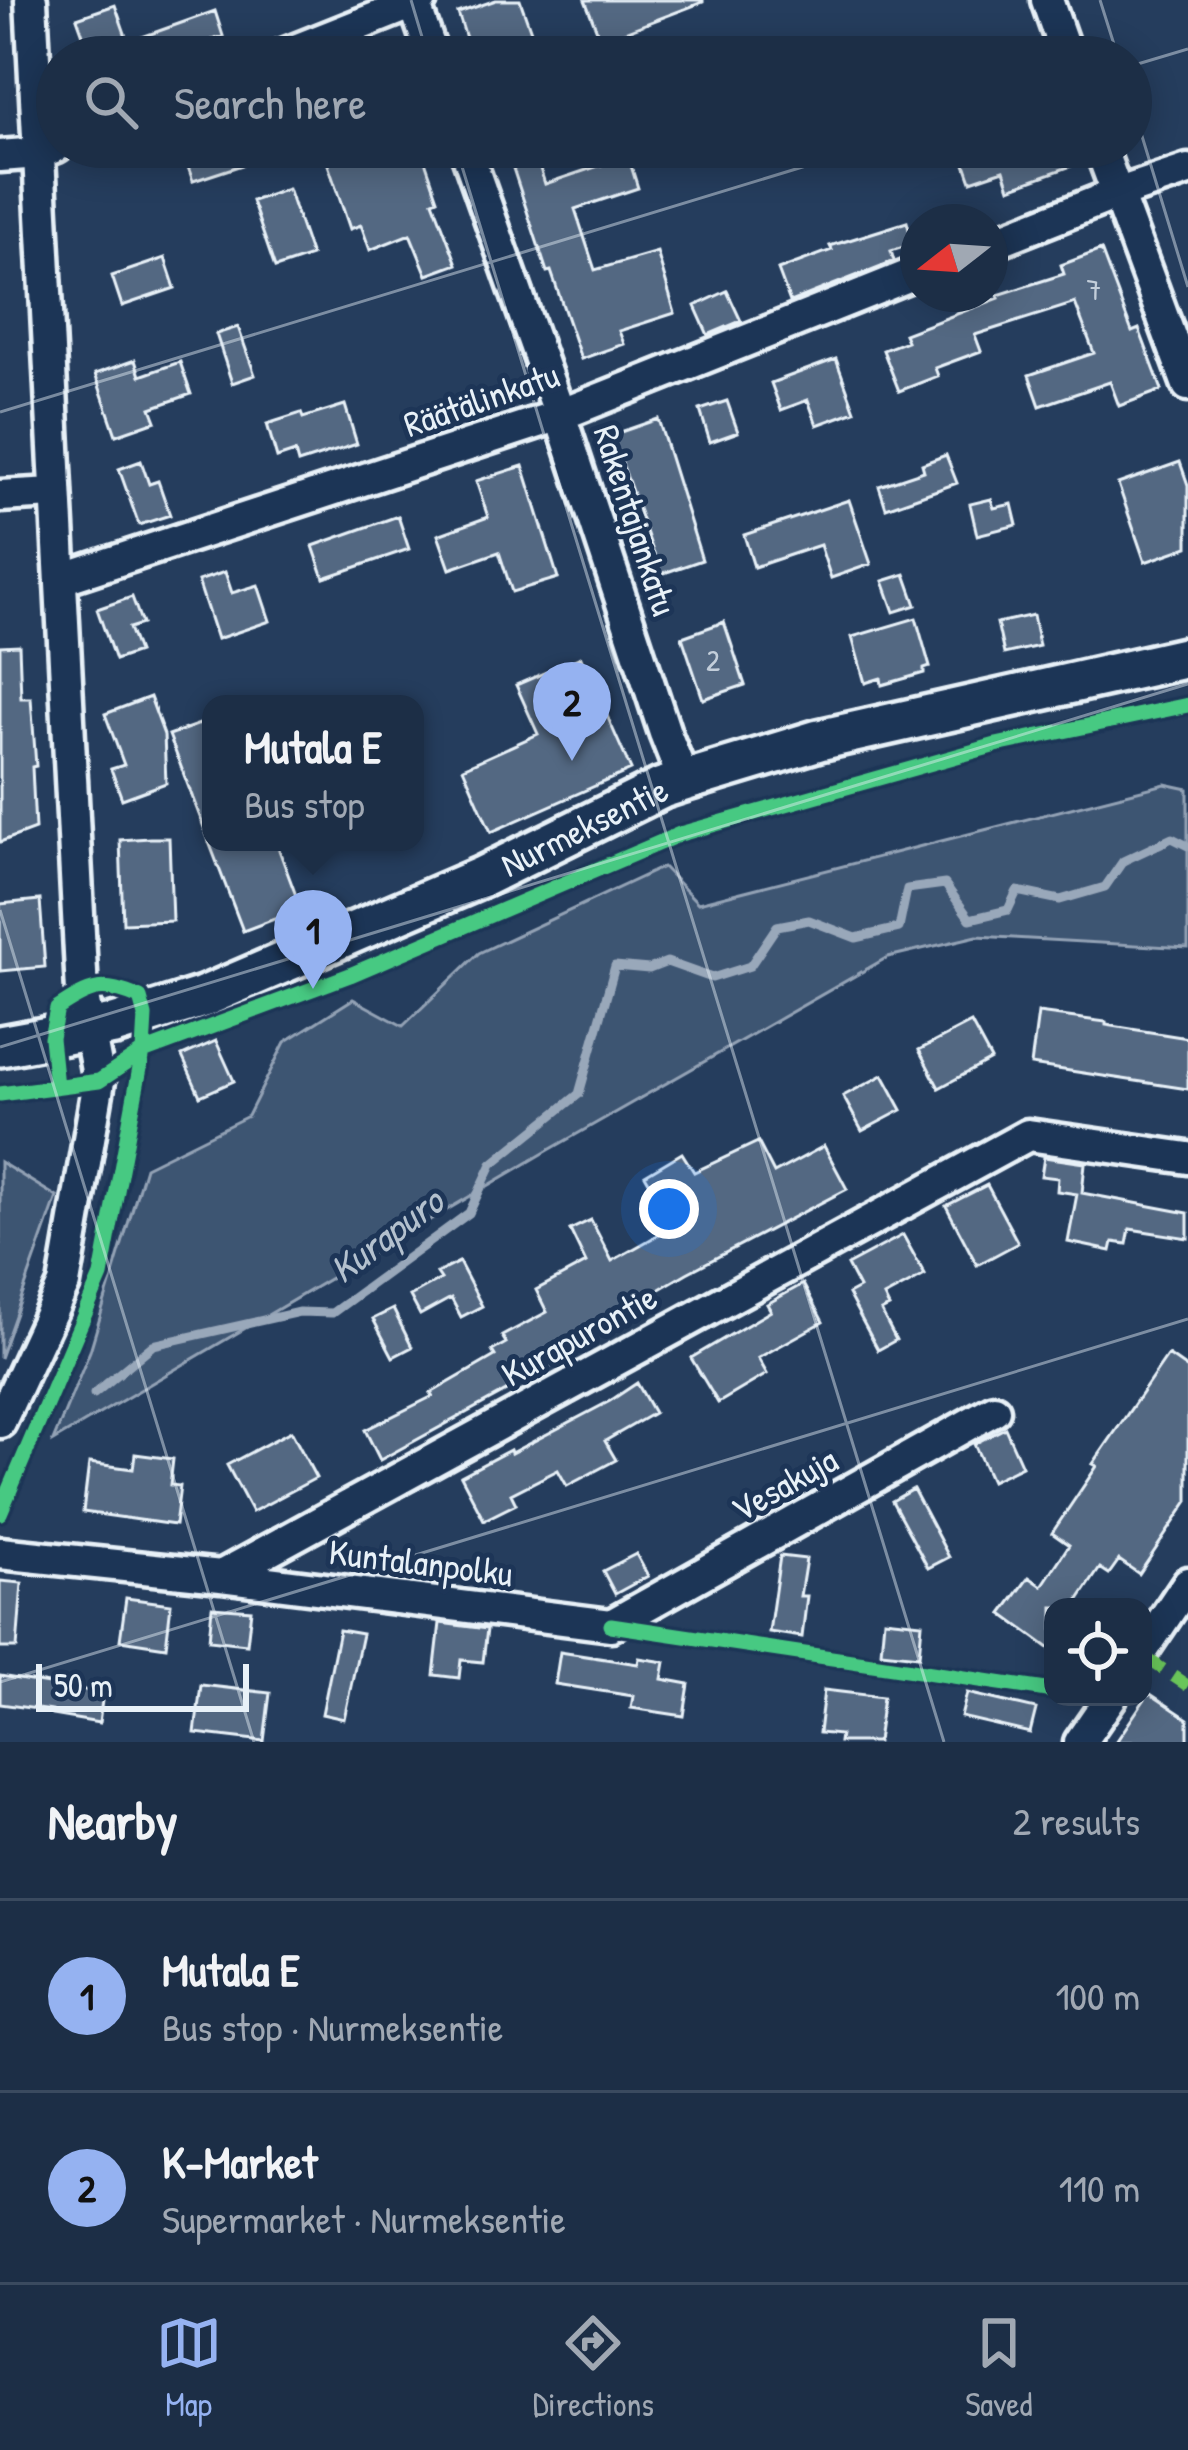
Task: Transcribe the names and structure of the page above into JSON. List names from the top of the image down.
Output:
{
  "streets": {
    "street": [
      "Räätälinkatu",
      "Rakentajankatu",
      "Nurmeksentie",
      "Kurapurontie",
      "Vesakuja",
      "Kuntalanpolku"
    ]
  },
  "crossings": [
    ["Räätälinkatu", "Rakentajankatu"],
    ["Rakentajankatu", "Nurmeksentie"],
    ["Kurapurontie", "Kuntalanpolku"],
    ["Vesakuja", "Kuntalanpolku"]
  ],
  "water": ["Kurapuro"],
  "house_numbers": ["7", "2"],
  "scale_bar": "50 m",
  "north": "left",
  "page": {
    "search": "Search here",
    "pins": ["2", "1"],
    "popup": ["Mutala E", "Bus stop"],
    "scale": "50 m",
    "heading": ["Nearby", "2 results"],
    "list": [
      {
        "mark": "1",
        "name": "Mutala E",
        "note": "Bus stop · Nurmeksentie",
        "value": "100 m"
      },
      {
        "mark": "2",
        "name": "K-Market",
        "note": "Supermarket · Nurmeksentie",
        "value": "110 m"
      }
    ],
    "nav": ["Map", "Directions", "Saved"]
  }
}
